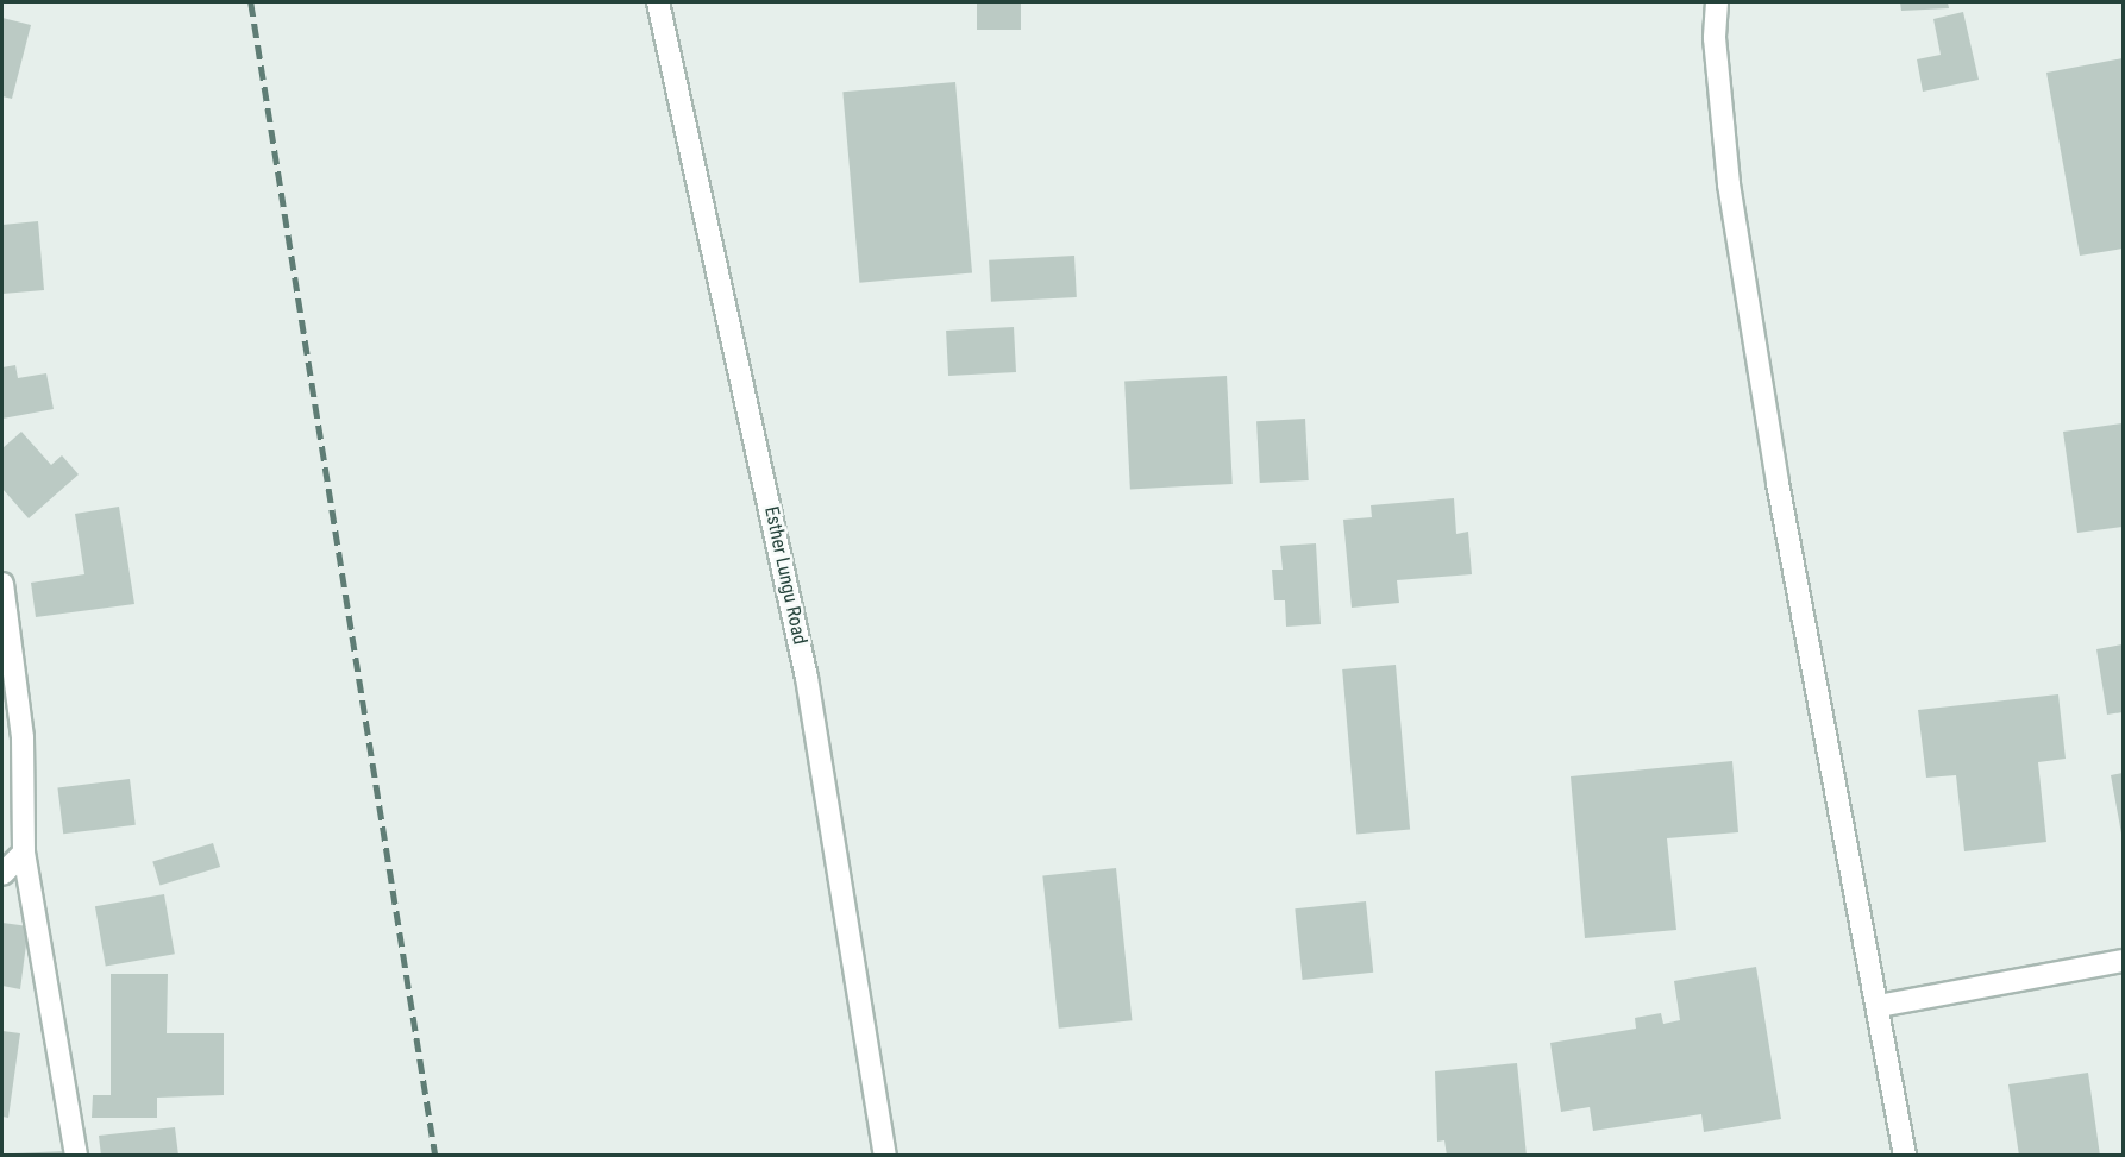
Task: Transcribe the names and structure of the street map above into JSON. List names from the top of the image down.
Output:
{
  "streets": {
    "street": ["Esther Lungu Road"]
  }
}
